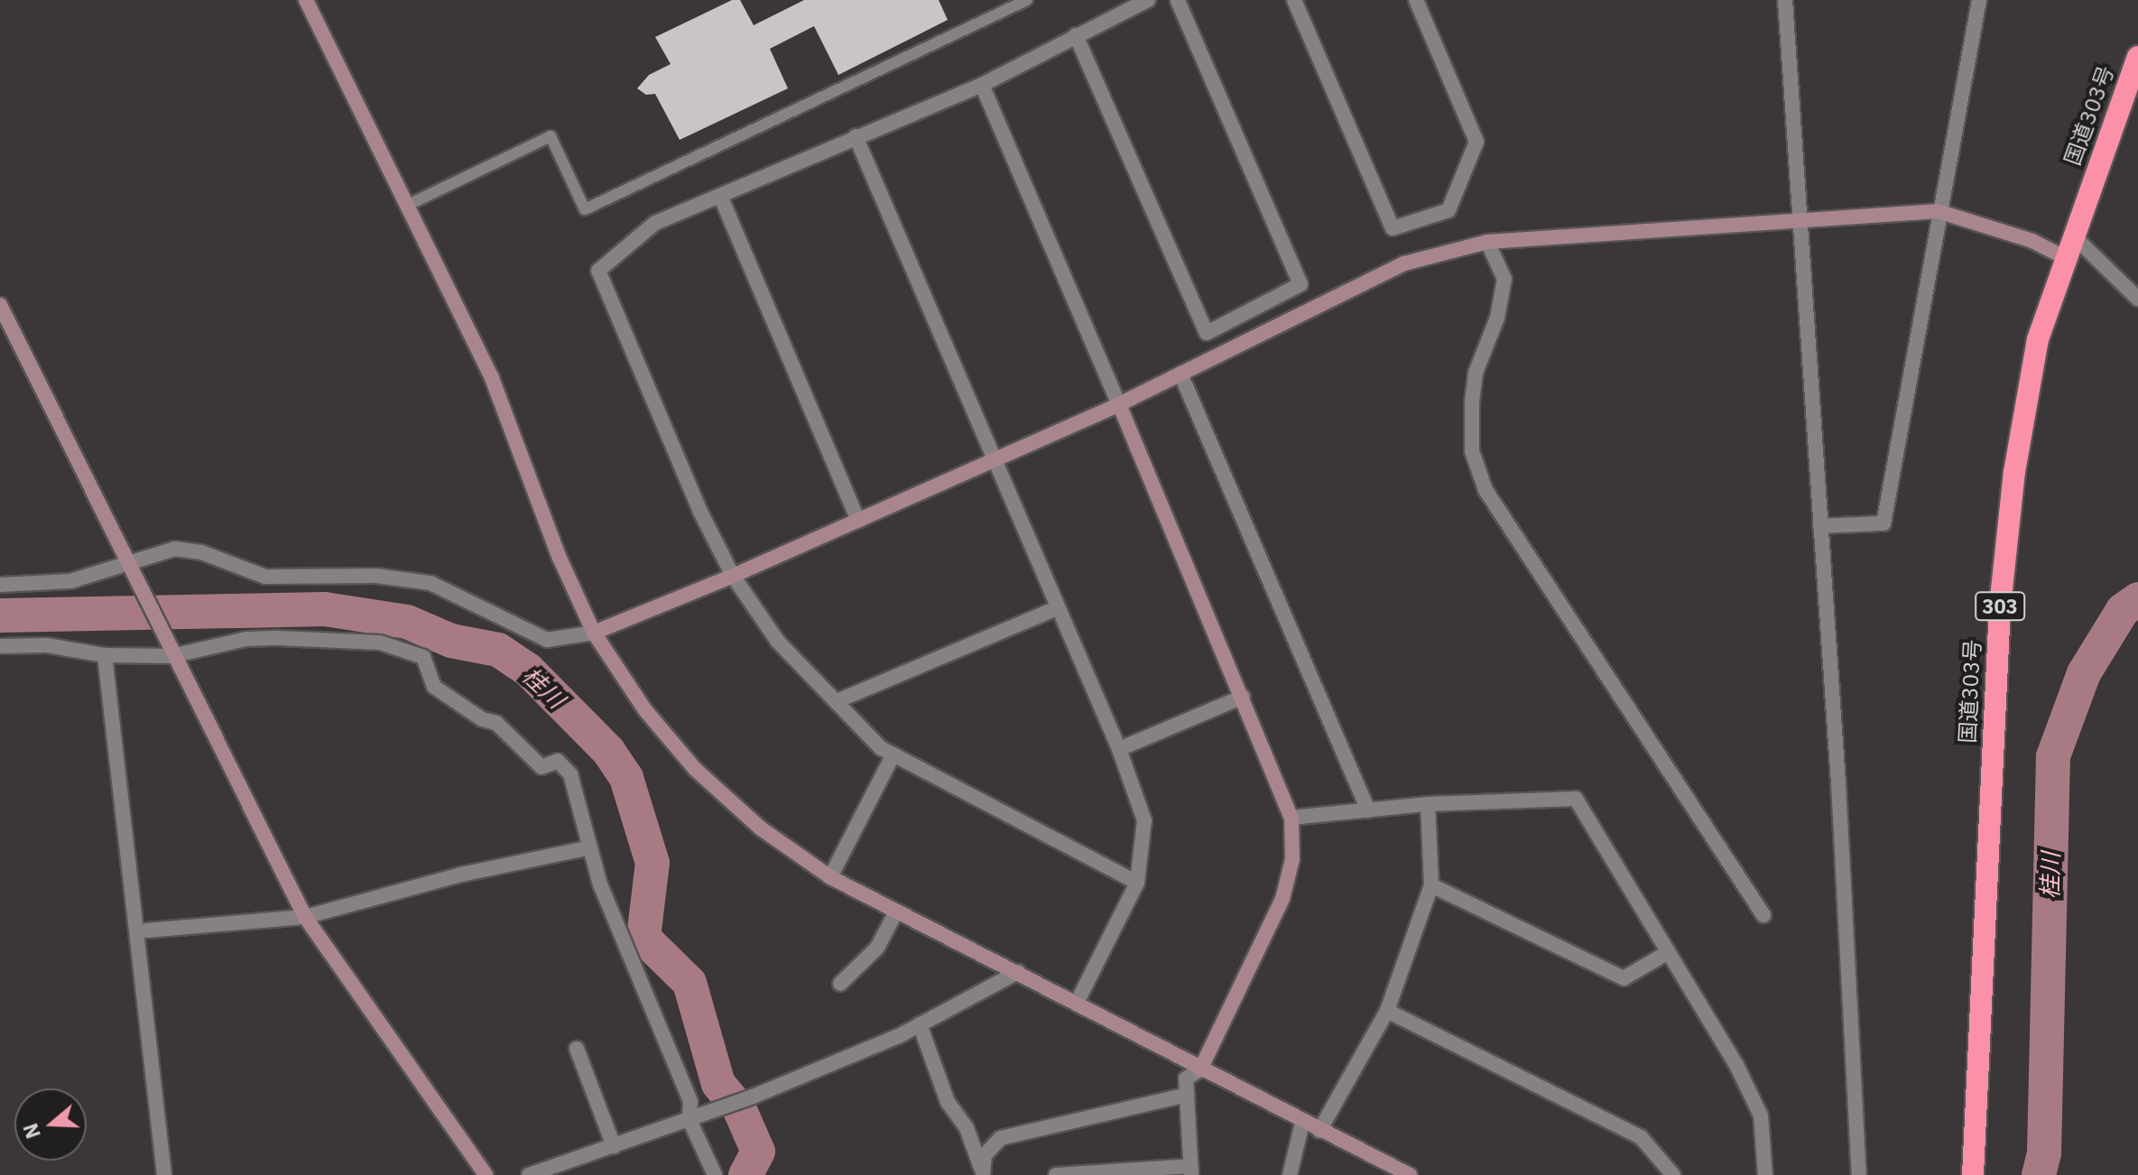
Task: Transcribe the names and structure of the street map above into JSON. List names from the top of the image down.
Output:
{
  "streets": {
    "highway": ["国道303号", "303"]
  },
  "water": ["桂川"],
  "north": "left"
}
